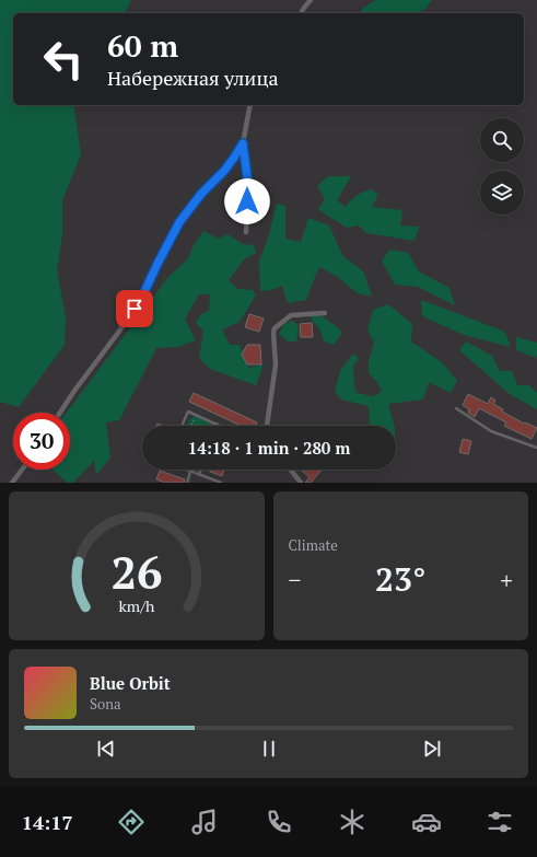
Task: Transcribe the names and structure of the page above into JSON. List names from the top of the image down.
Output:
{
  "page": {
    "turn": ["60 m", "Набережная улица"],
    "limit": "30",
    "trip": "14:18 · 1 min · 280 m",
    "tile": "Climate",
    "heat": ["−", "23°", "+"],
    "song": ["Blue Orbit", "Sona"],
    "tabs": "14:17",
    "gauge": ["26", "km/h"]
  }
}
